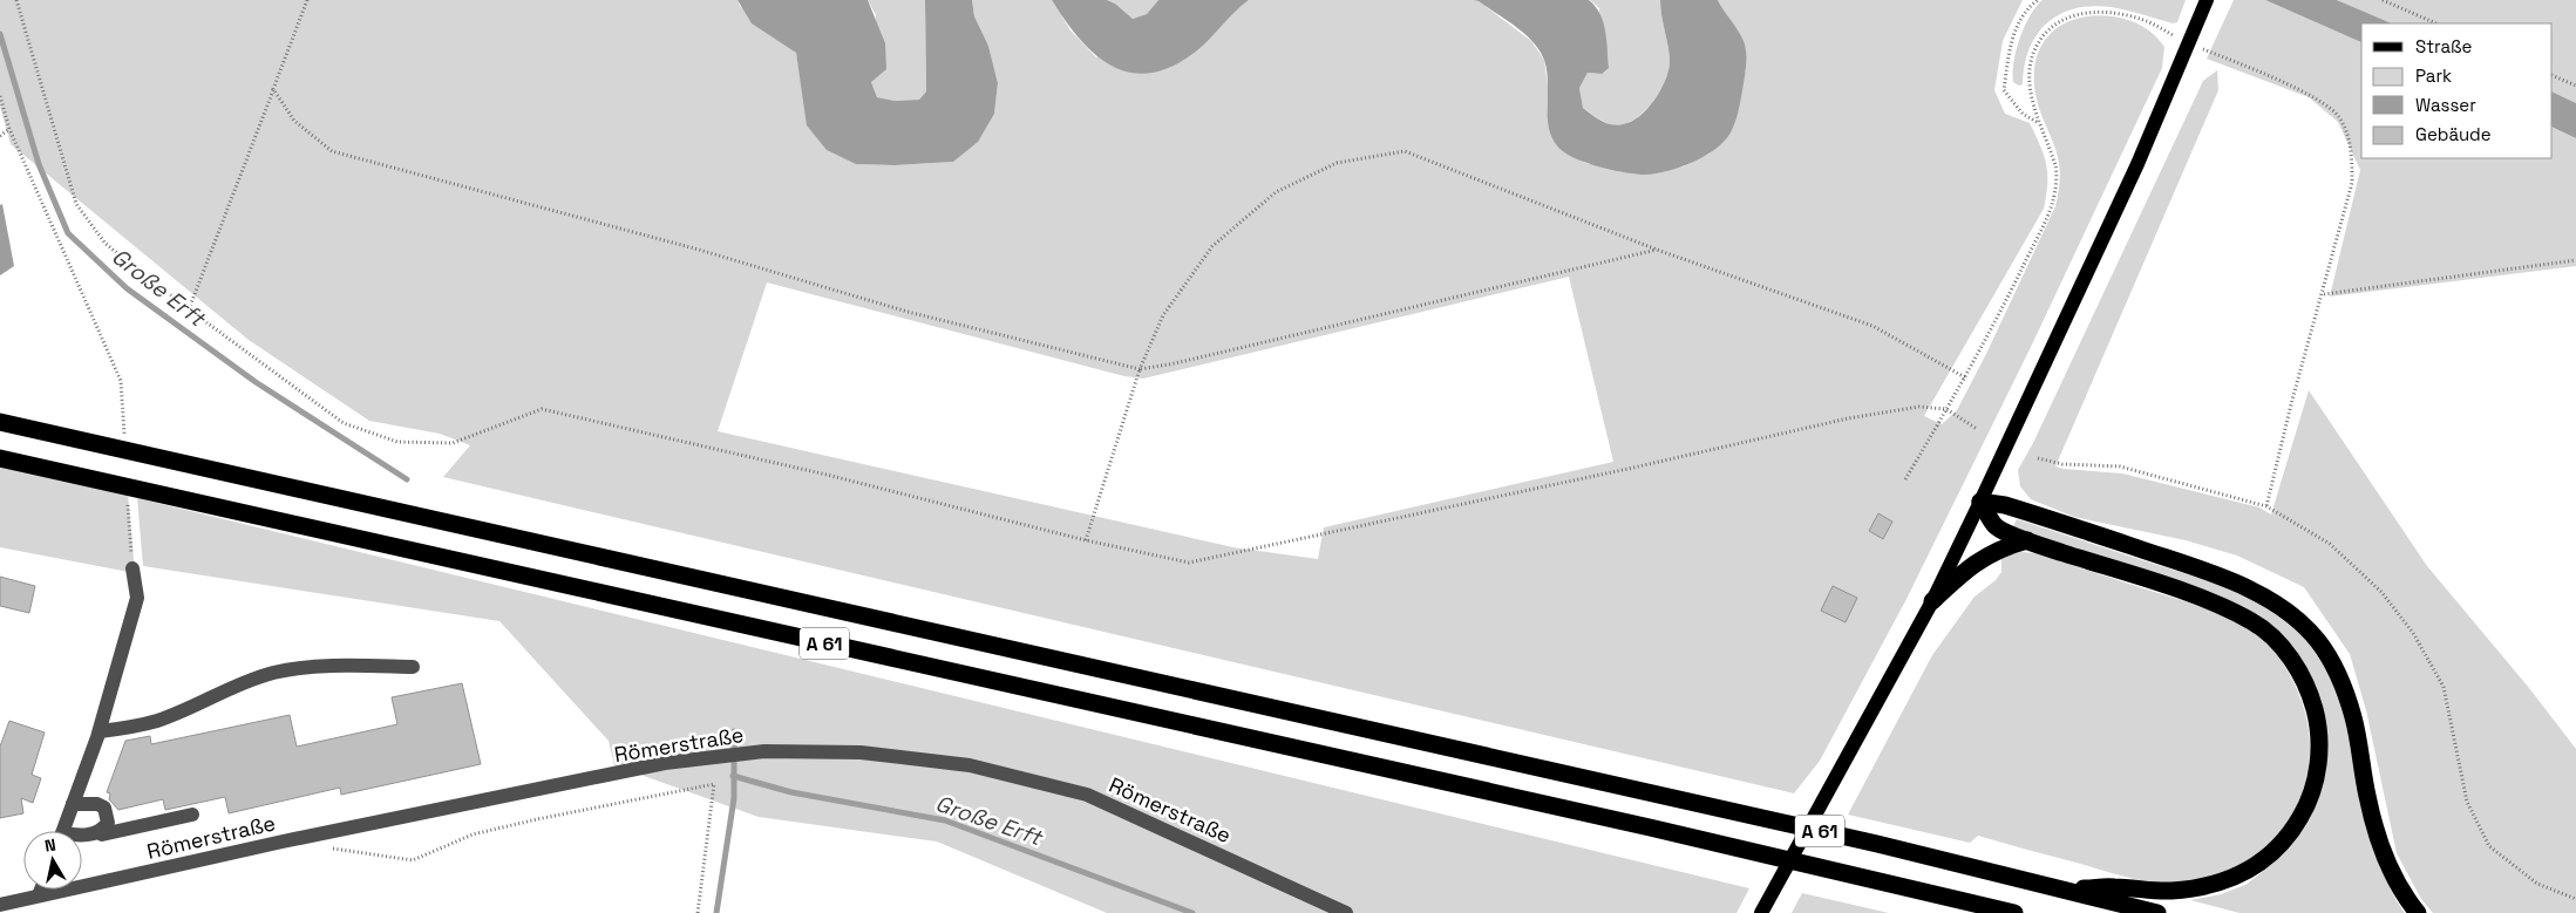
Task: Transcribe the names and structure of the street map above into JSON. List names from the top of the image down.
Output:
{
  "streets": {
    "highway": ["A 61"],
    "street": ["Römerstraße"]
  },
  "water": ["Große Erft"],
  "legend": [
    "Straße",
    "Park",
    "Wasser",
    "Gebäude"
  ],
  "north": "top"
}
